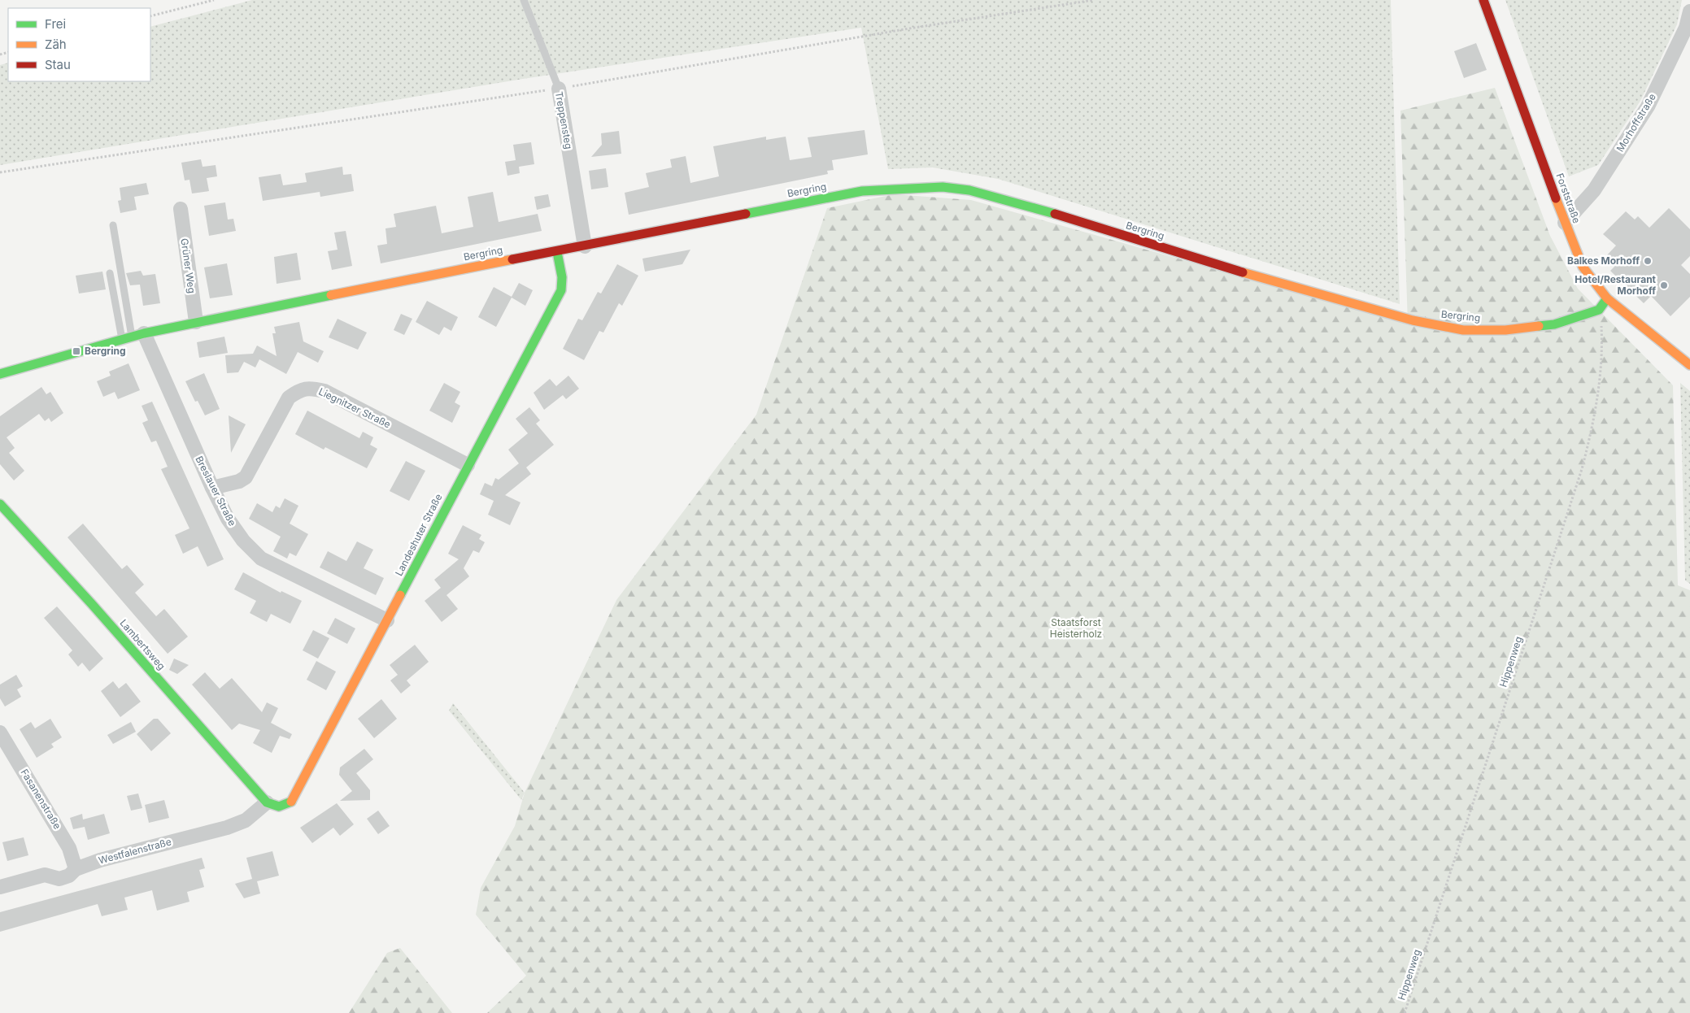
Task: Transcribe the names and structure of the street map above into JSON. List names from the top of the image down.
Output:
{
  "streets": {
    "street": [
      "Treppensteg",
      "Morhoffstraße",
      "Bergring",
      "Forststraße",
      "Grüner Weg",
      "Liegnitzer Straße",
      "Breslauer Straße",
      "Landeshuter Straße",
      "Lambertsweg",
      "Fasanenstraße",
      "Westfalenstraße"
    ],
    "path": ["Hippenweg"]
  },
  "crossings": [
    ["Treppensteg", "Bergring"],
    ["Morhoffstraße", "Forststraße"],
    ["Bergring", "Grüner Weg"],
    ["Bergring", "Breslauer Straße"],
    ["Bergring", "Landeshuter Straße"],
    ["Bergring", "Hippenweg"],
    ["Liegnitzer Straße", "Breslauer Straße"],
    ["Liegnitzer Straße", "Landeshuter Straße"],
    ["Breslauer Straße", "Landeshuter Straße"],
    ["Landeshuter Straße", "Lambertsweg"],
    ["Landeshuter Straße", "Westfalenstraße"],
    ["Lambertsweg", "Westfalenstraße"],
    ["Fasanenstraße", "Westfalenstraße"]
  ],
  "parks": ["Staatsforst Heisterholz"],
  "places": {
    "other": ["Balkes Morhoff", "Hotel/Restaurant Morhoff"],
    "transit": ["Bergring"]
  },
  "legend": ["Frei", "Zäh", "Stau"]
}
